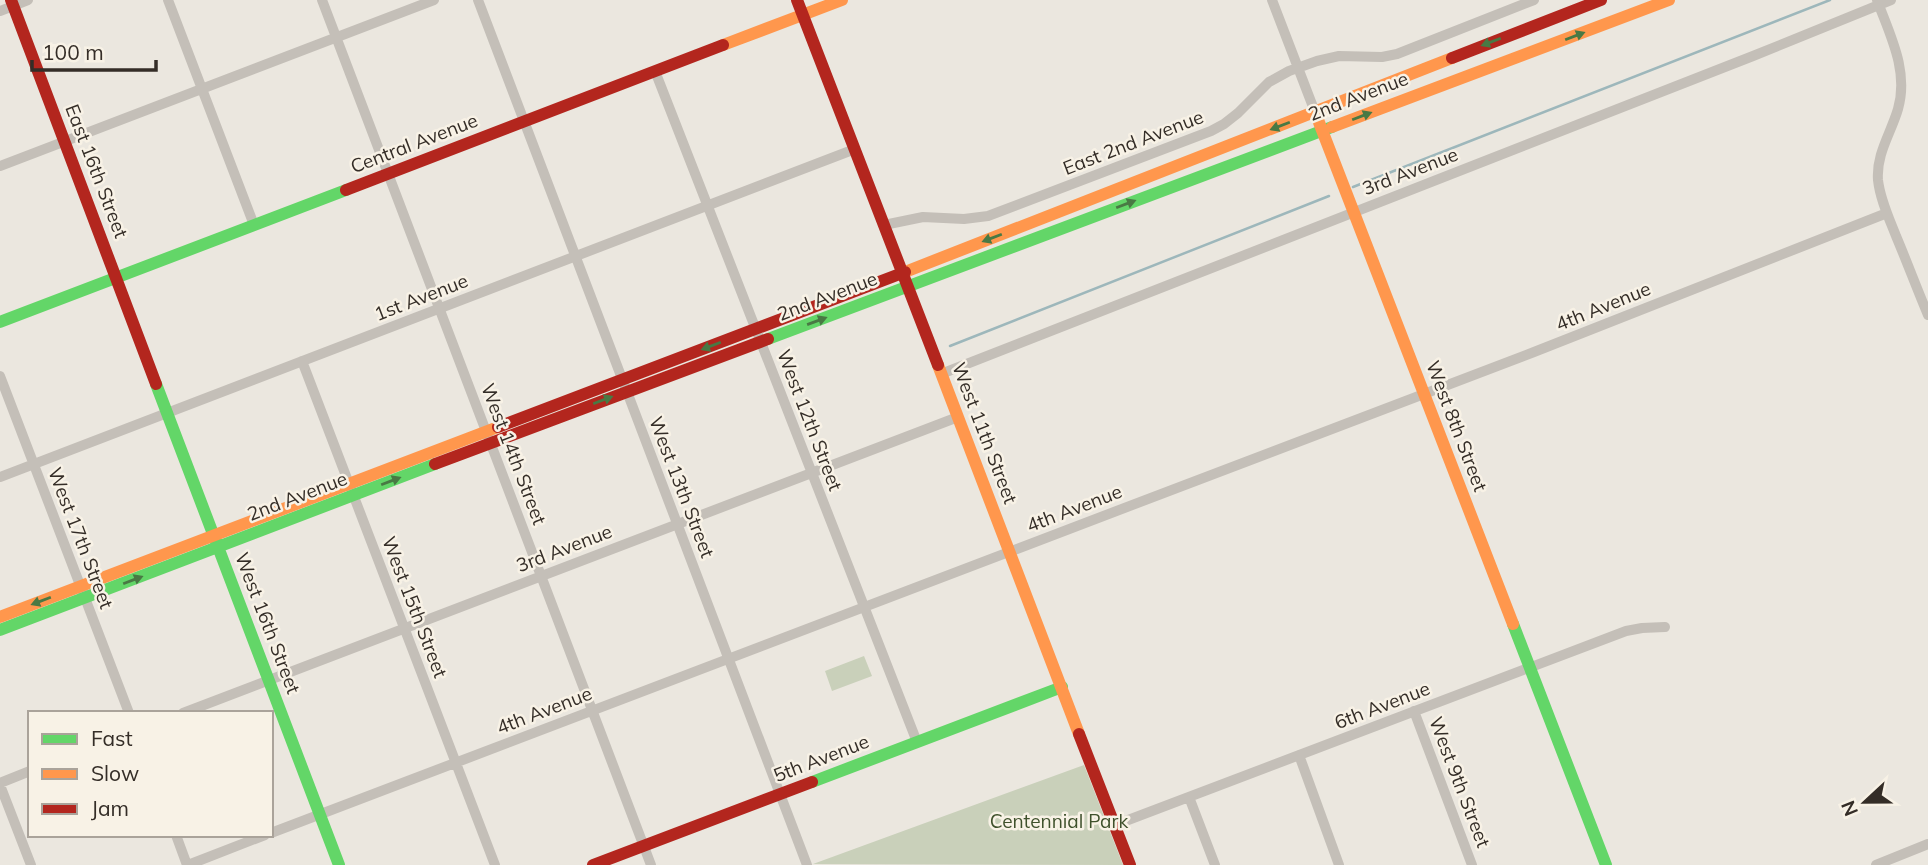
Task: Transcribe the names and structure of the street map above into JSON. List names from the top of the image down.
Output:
{
  "streets": {
    "main road": [
      "2nd Avenue",
      "Central Avenue",
      "East 16th Street",
      "West 8th Street",
      "West 11th Street",
      "West 16th Street",
      "5th Avenue"
    ],
    "street": [
      "East 2nd Avenue",
      "3rd Avenue",
      "1st Avenue",
      "4th Avenue",
      "West 12th Street",
      "West 14th Street",
      "West 13th Street",
      "West 17th Street",
      "West 15th Street",
      "6th Avenue",
      "West 9th Street"
    ]
  },
  "crossings": [
    ["2nd Avenue", "West 12th Street"],
    ["2nd Avenue", "West 8th Street"],
    ["2nd Avenue", "West 11th Street"],
    ["2nd Avenue", "West 14th Street"],
    ["2nd Avenue", "West 13th Street"],
    ["2nd Avenue", "West 17th Street"],
    ["2nd Avenue", "West 15th Street"],
    ["2nd Avenue", "West 16th Street"],
    ["East 2nd Avenue", "West 8th Street"],
    ["East 2nd Avenue", "West 11th Street"],
    ["Central Avenue", "East 16th Street"],
    ["Central Avenue", "West 12th Street"],
    ["Central Avenue", "West 11th Street"],
    ["Central Avenue", "West 14th Street"],
    ["Central Avenue", "West 13th Street"],
    ["Central Avenue", "West 16th Street"],
    ["East 16th Street", "West 16th Street"],
    ["3rd Avenue", "West 12th Street"],
    ["3rd Avenue", "West 8th Street"],
    ["3rd Avenue", "West 11th Street"],
    ["3rd Avenue", "West 14th Street"],
    ["3rd Avenue", "West 13th Street"],
    ["3rd Avenue", "West 15th Street"],
    ["3rd Avenue", "West 16th Street"],
    ["1st Avenue", "West 12th Street"],
    ["1st Avenue", "West 11th Street"],
    ["1st Avenue", "West 14th Street"],
    ["1st Avenue", "West 13th Street"],
    ["1st Avenue", "West 17th Street"],
    ["1st Avenue", "West 15th Street"],
    ["1st Avenue", "West 16th Street"],
    ["4th Avenue", "West 12th Street"],
    ["4th Avenue", "West 8th Street"],
    ["4th Avenue", "West 11th Street"],
    ["4th Avenue", "West 14th Street"],
    ["4th Avenue", "West 13th Street"],
    ["4th Avenue", "West 15th Street"],
    ["4th Avenue", "West 16th Street"],
    ["West 12th Street", "5th Avenue"],
    ["West 8th Street", "6th Avenue"],
    ["West 11th Street", "6th Avenue"],
    ["West 11th Street", "5th Avenue"],
    ["West 14th Street", "5th Avenue"],
    ["West 13th Street", "5th Avenue"],
    ["6th Avenue", "West 9th Street"]
  ],
  "parks": ["Centennial Park"],
  "legend": ["Fast", "Slow", "Jam"],
  "scale_bar": "100 m",
  "north": "left"
}
